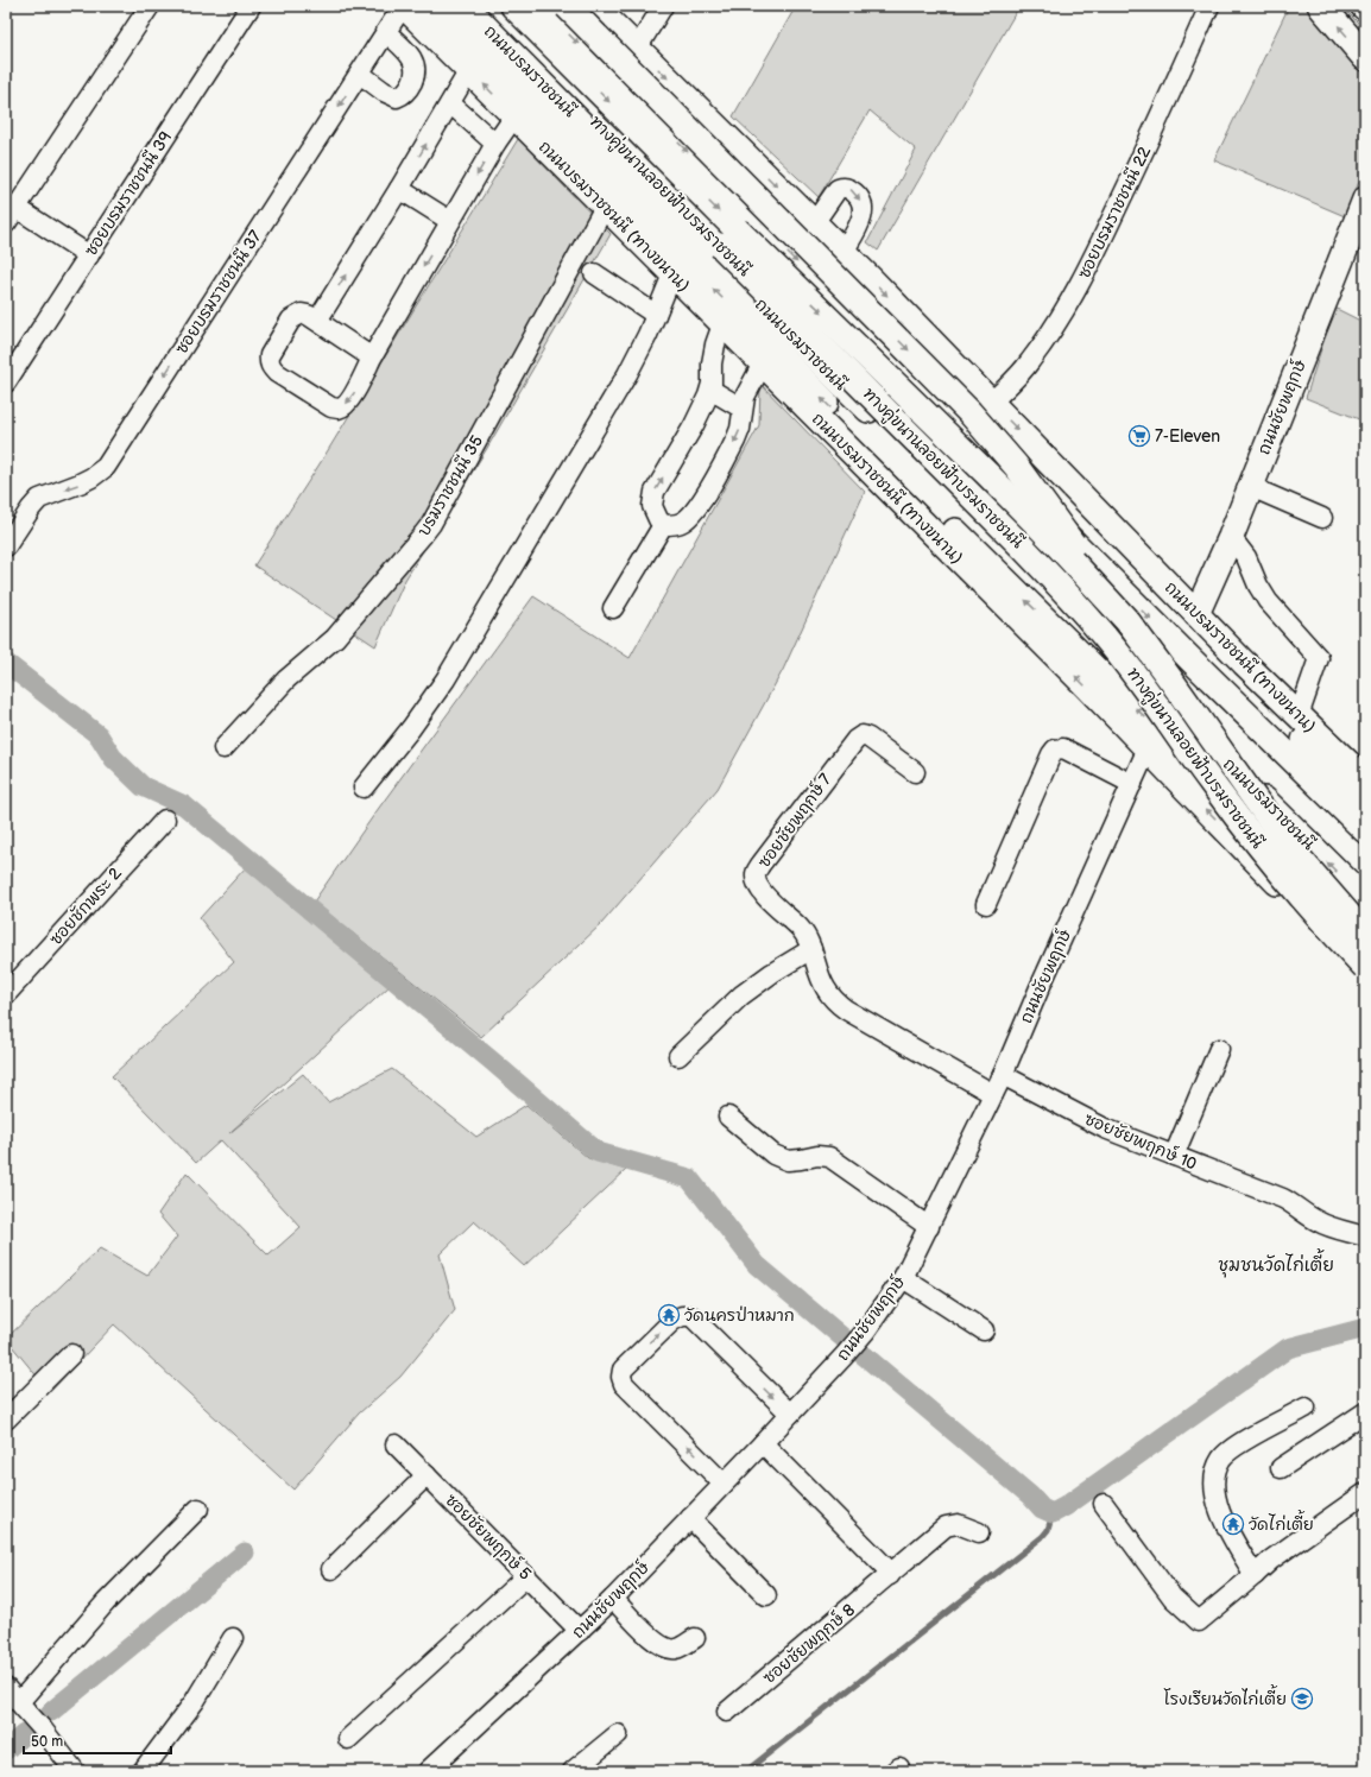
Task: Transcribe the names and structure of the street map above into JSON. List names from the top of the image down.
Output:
{
  "streets": {
    "main road": [
      "ถนนบรมราชชนนี",
      "ทางคู่ขนานลอยฟ้าบรมราชชนนี",
      "ถนนบรมราชชนนี (ทางขนาน)",
      "ถนนชัยพฤกษ์"
    ],
    "street": [
      "ซอยบรมราชชนนี 39",
      "ซอยบรมราชชนนี 22",
      "ซอยบรมราชชนนี 37",
      "บรมราชชนนี 35",
      "ซอยชัยพฤกษ์ 7",
      "ซอยชักพระ 2",
      "ซอยชัยพฤกษ์ 10",
      "ซอยชัยพฤกษ์ 5",
      "ซอยชัยพฤกษ์ 8"
    ]
  },
  "crossings": [
    ["ซอยบรมราชชนนี 22", "ถนนบรมราชชนนี (ทางขนาน)"],
    ["ถนนบรมราชชนนี (ทางขนาน)", "ซอยบรมราชชนนี 37"],
    ["ถนนบรมราชชนนี (ทางขนาน)", "ถนนชัยพฤกษ์"],
    ["ถนนบรมราชชนนี (ทางขนาน)", "บรมราชชนนี 35"],
    ["ถนนชัยพฤกษ์", "ซอยชัยพฤกษ์ 7"],
    ["ถนนชัยพฤกษ์", "ซอยชัยพฤกษ์ 10"],
    ["ถนนชัยพฤกษ์", "ซอยชัยพฤกษ์ 5"]
  ],
  "districts": ["ชุมชนวัดไก่เตี้ย"],
  "places": {
    "supermarket": ["7-Eleven"],
    "temple": ["วัดนครป่าหมาก", "วัดไก่เตี้ย"],
    "school or university": ["โรงเรียนวัดไก่เตี้ย"]
  },
  "scale_bar": "50 m"
}
